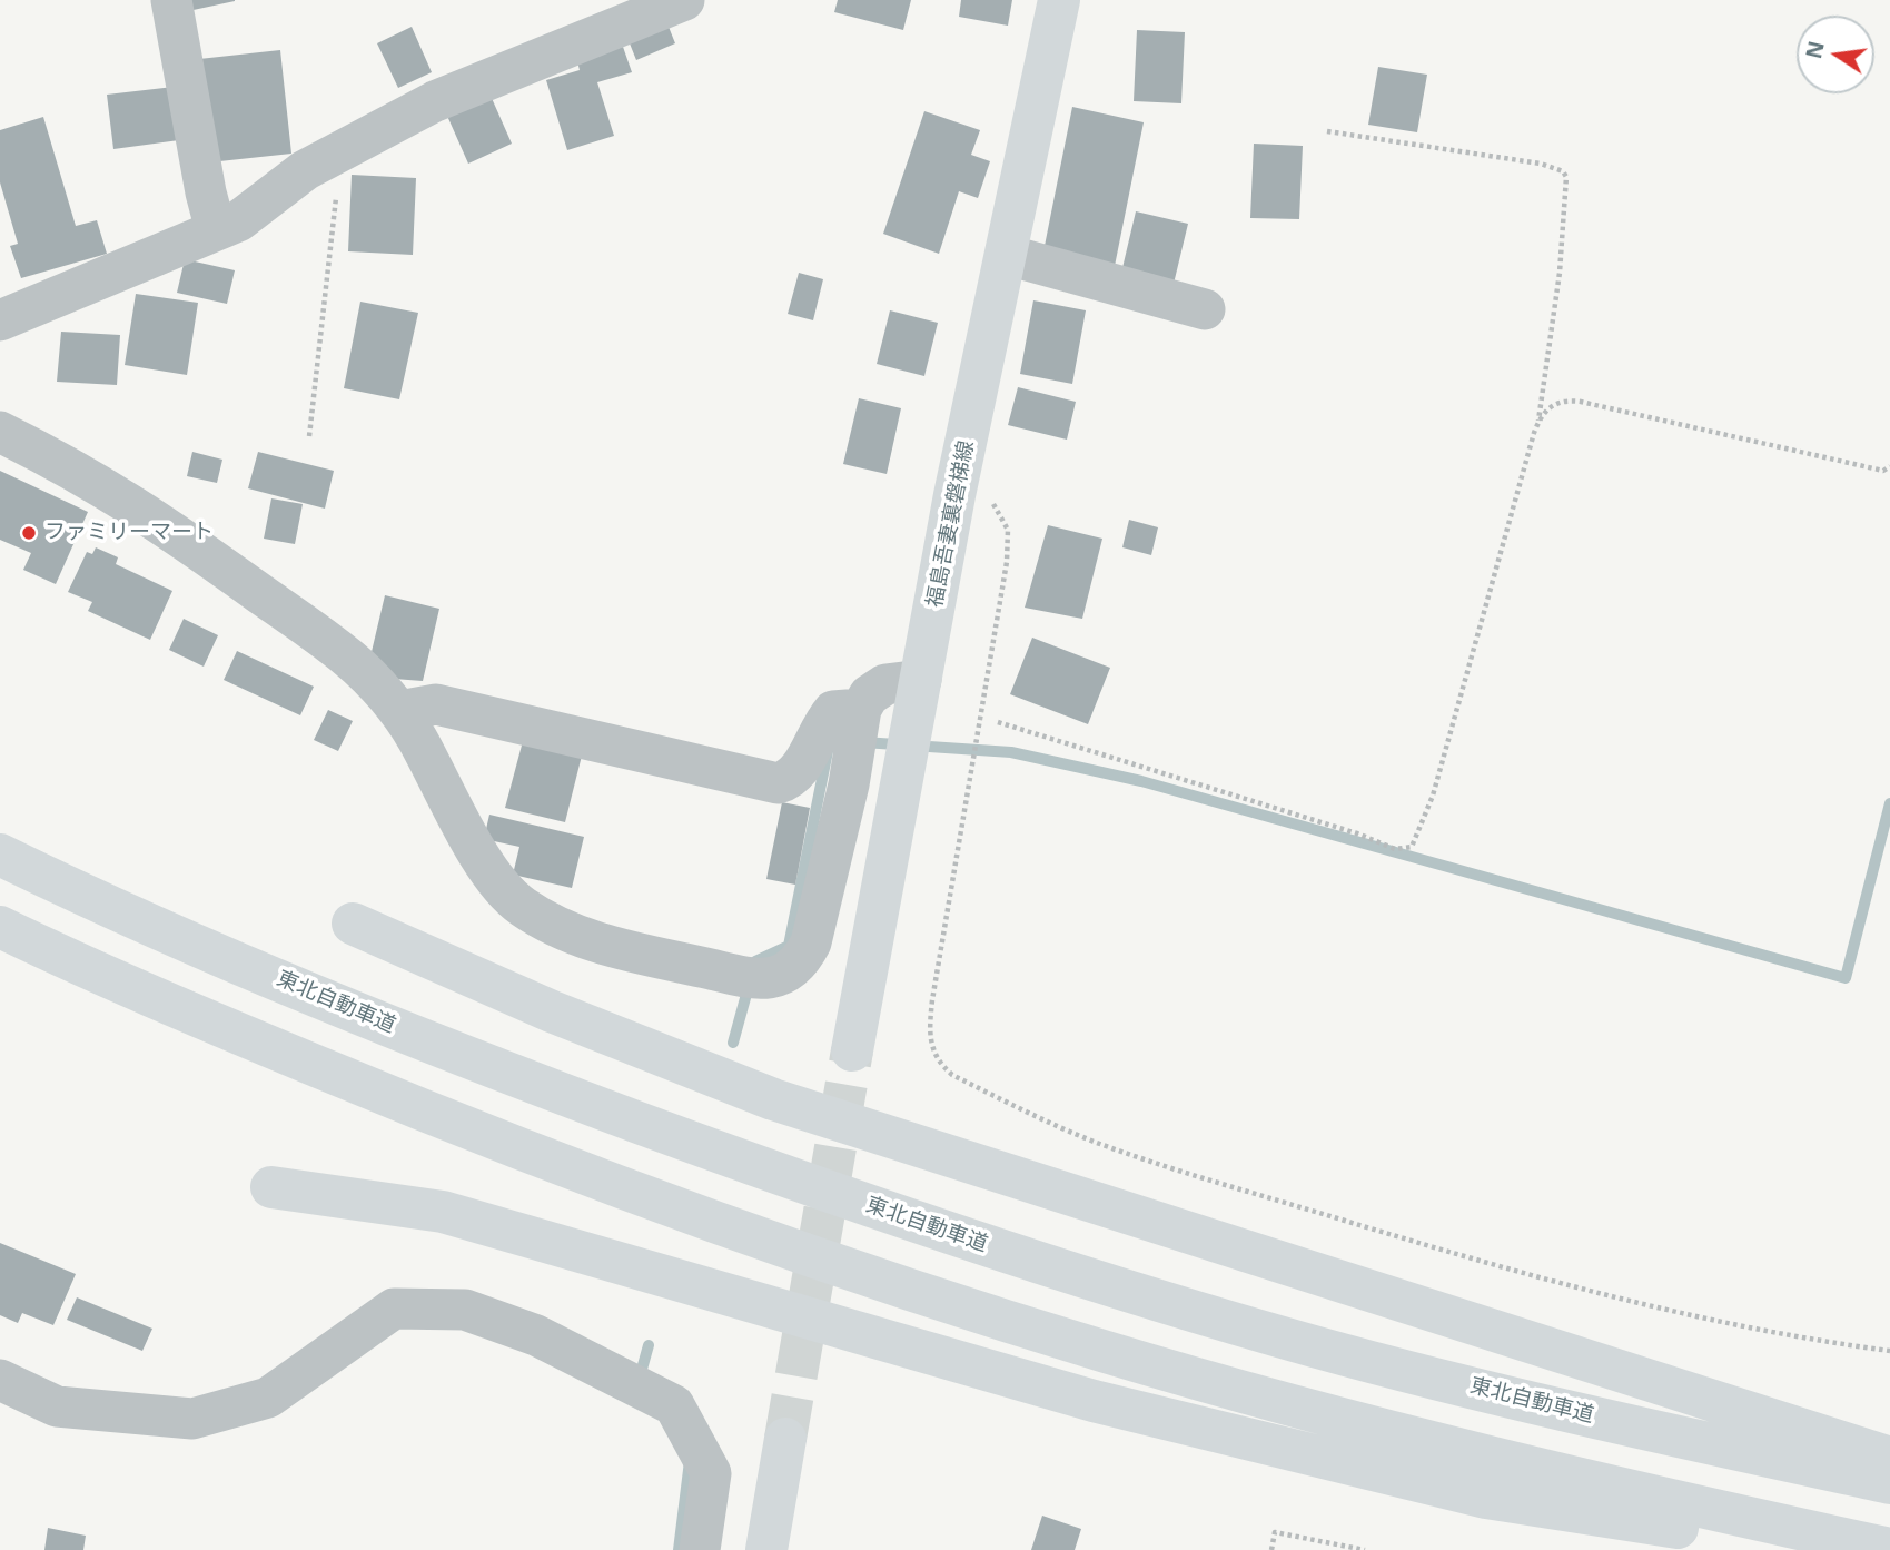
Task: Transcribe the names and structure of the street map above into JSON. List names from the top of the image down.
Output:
{
  "streets": {
    "main road": ["福島吾妻裏磐梯線", "東北自動車道"]
  },
  "places": ["ファミリーマート"],
  "north": "left"
}
